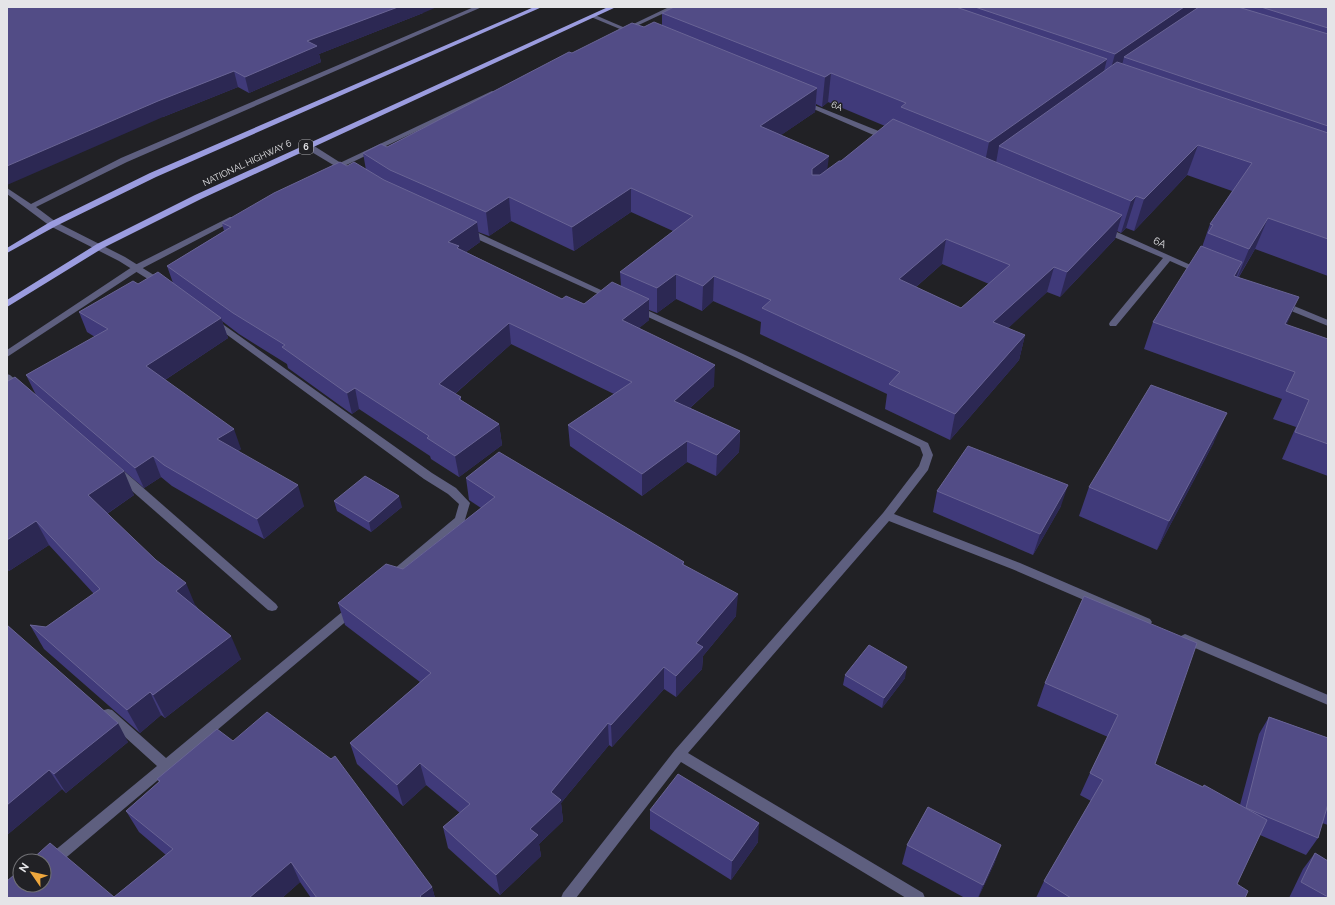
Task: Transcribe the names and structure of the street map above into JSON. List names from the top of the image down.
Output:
{
  "streets": {
    "main road": ["6", "NATIONAL HIGHWAY 6"],
    "street": ["6A"]
  },
  "north": "top left"
}
